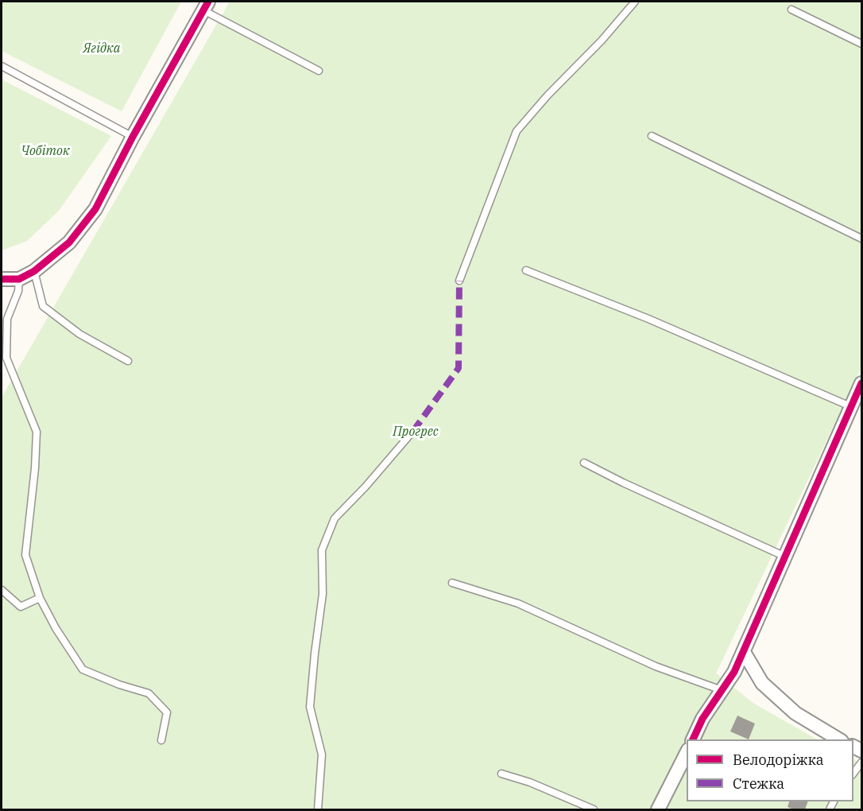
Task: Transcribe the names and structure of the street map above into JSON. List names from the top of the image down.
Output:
{
  "parks": ["Ягідка", "Чобіток", "Прогрес"],
  "legend": ["Велодоріжка", "Стежка"]
}
